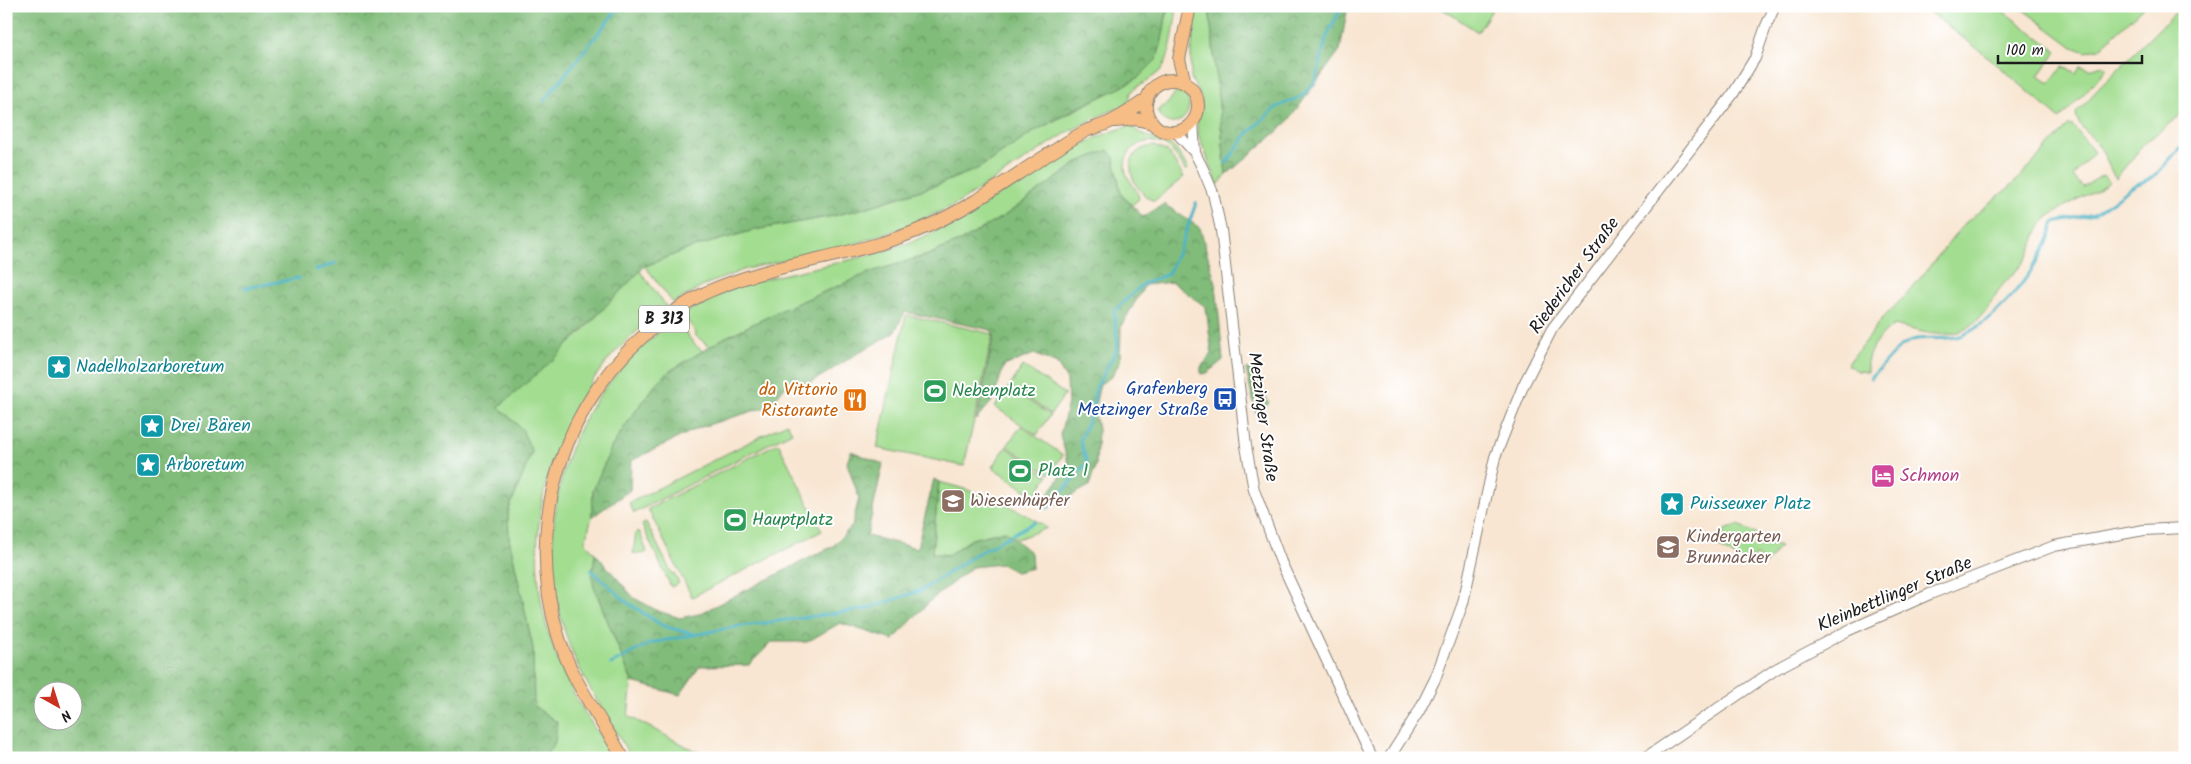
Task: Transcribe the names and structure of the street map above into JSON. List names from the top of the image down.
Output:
{
  "streets": {
    "main road": ["B 313"],
    "street": ["Riedericher Straße", "Metzinger Straße", "Kleinbettlinger Straße"]
  },
  "crossings": [
    ["B 313", "Metzinger Straße"]
  ],
  "places": {
    "place": [
      "Nadelholzarboretum",
      "Drei Bären",
      "Arboretum",
      "Puisseuxer Platz"
    ],
    "sports": ["Nebenplatz", "Platz 1", "Hauptplatz"],
    "bus stop": ["Grafenberg Metzinger Straße"],
    "restaurant": ["da Vittorio Ristorante"],
    "hotel": ["Schmon"],
    "school or university": ["Wiesenhüpfer", "Kindergarten Brunnäcker"]
  },
  "scale_bar": "100 m",
  "north": "bottom right"
}
